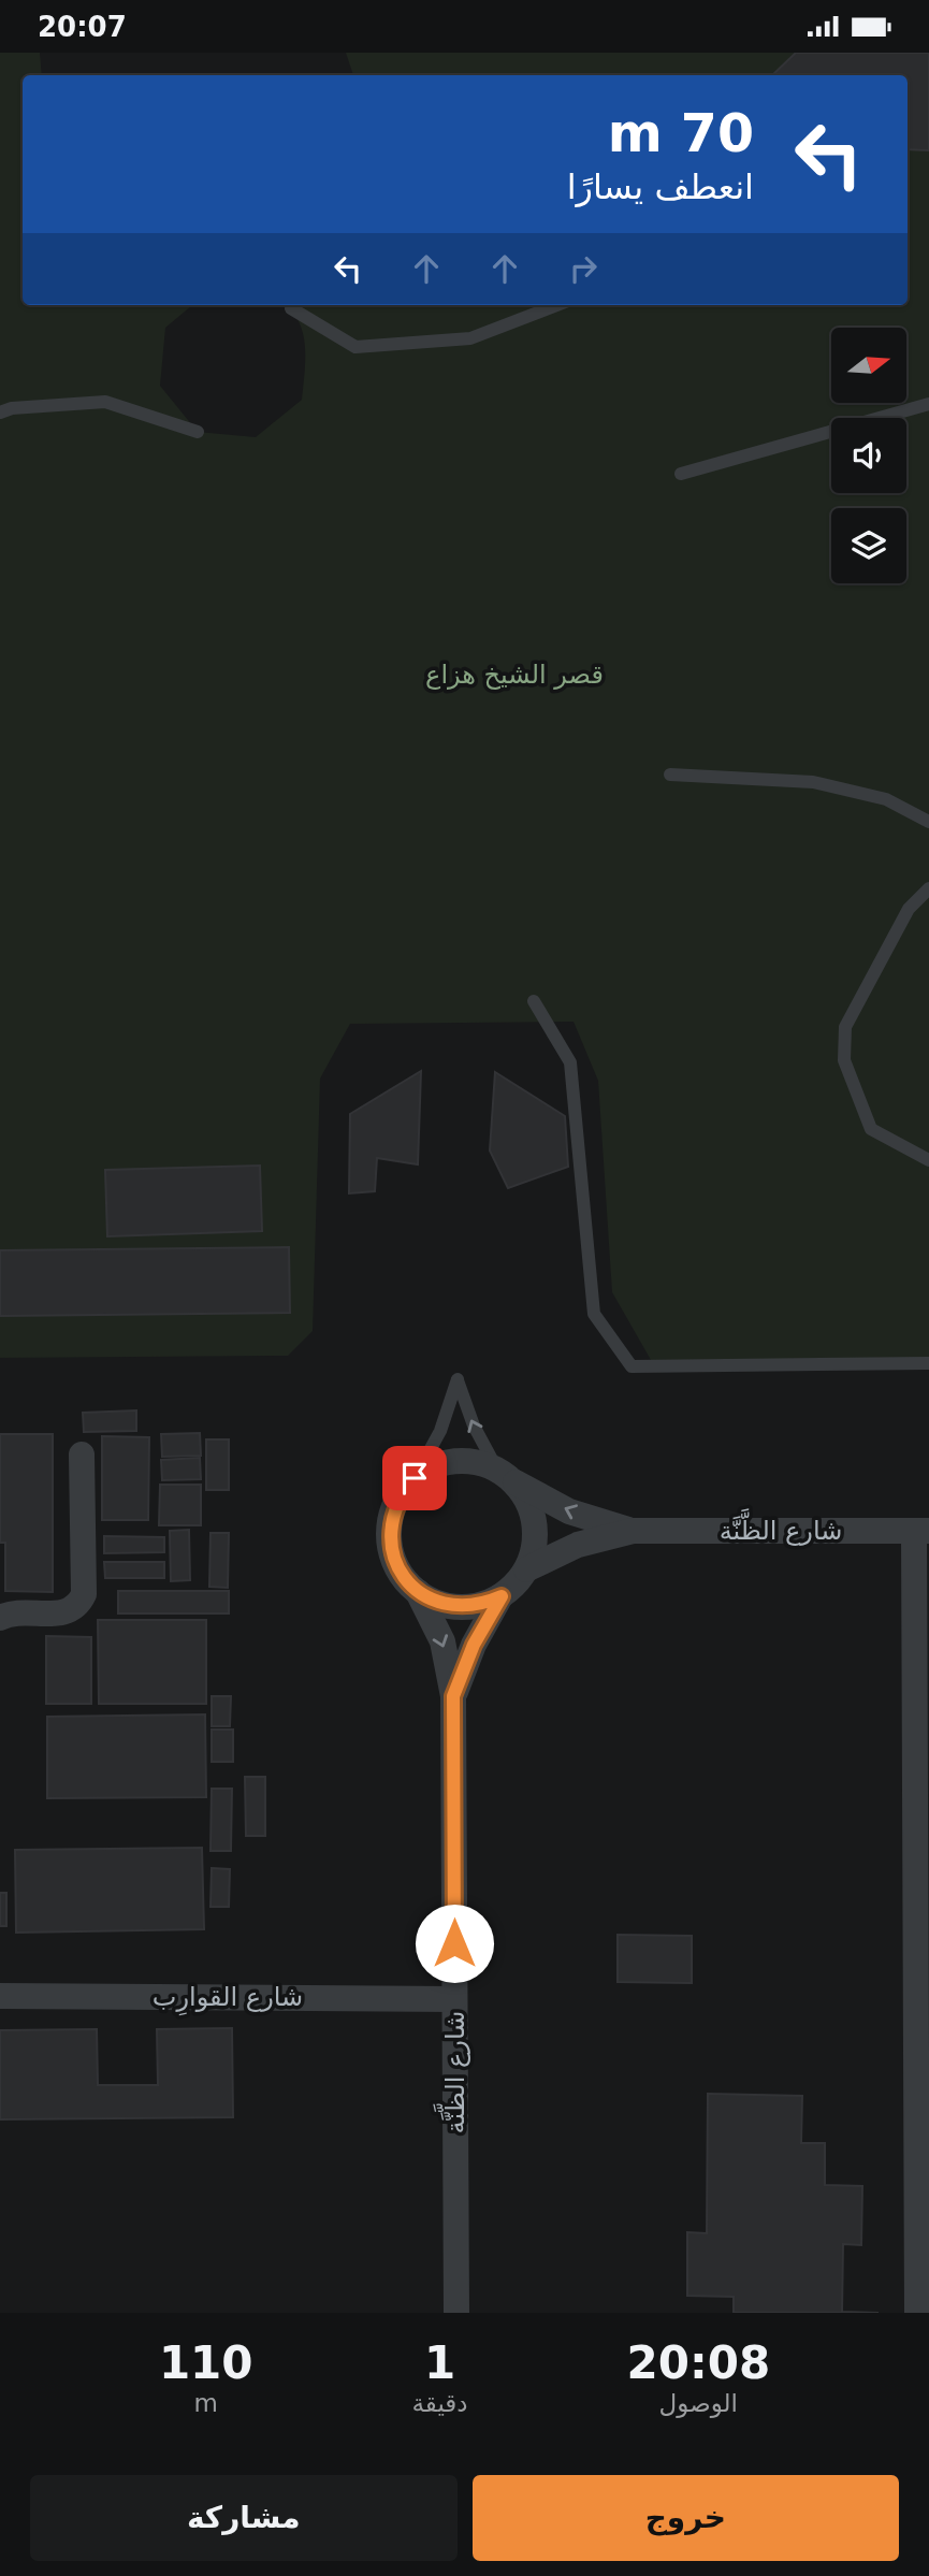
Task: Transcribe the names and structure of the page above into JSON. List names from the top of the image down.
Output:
{
  "streets": {
    "street": ["شارع الظَّنَّة", "شارع القوارِب"]
  },
  "crossings": [
    ["شارع الظَّنَّة", "شارع القوارِب"]
  ],
  "parks": ["قصر الشيخ هزاع"],
  "north": "right",
  "page": {
    "status": "20:07",
    "turn": ["70 m", "انعطف يسارًا"],
    "eta": [
      "20:08",
      "الوصول",
      "1",
      "دقيقة",
      "110",
      "m"
    ],
    "buttons": ["خروج", "مشاركة"]
  }
}
